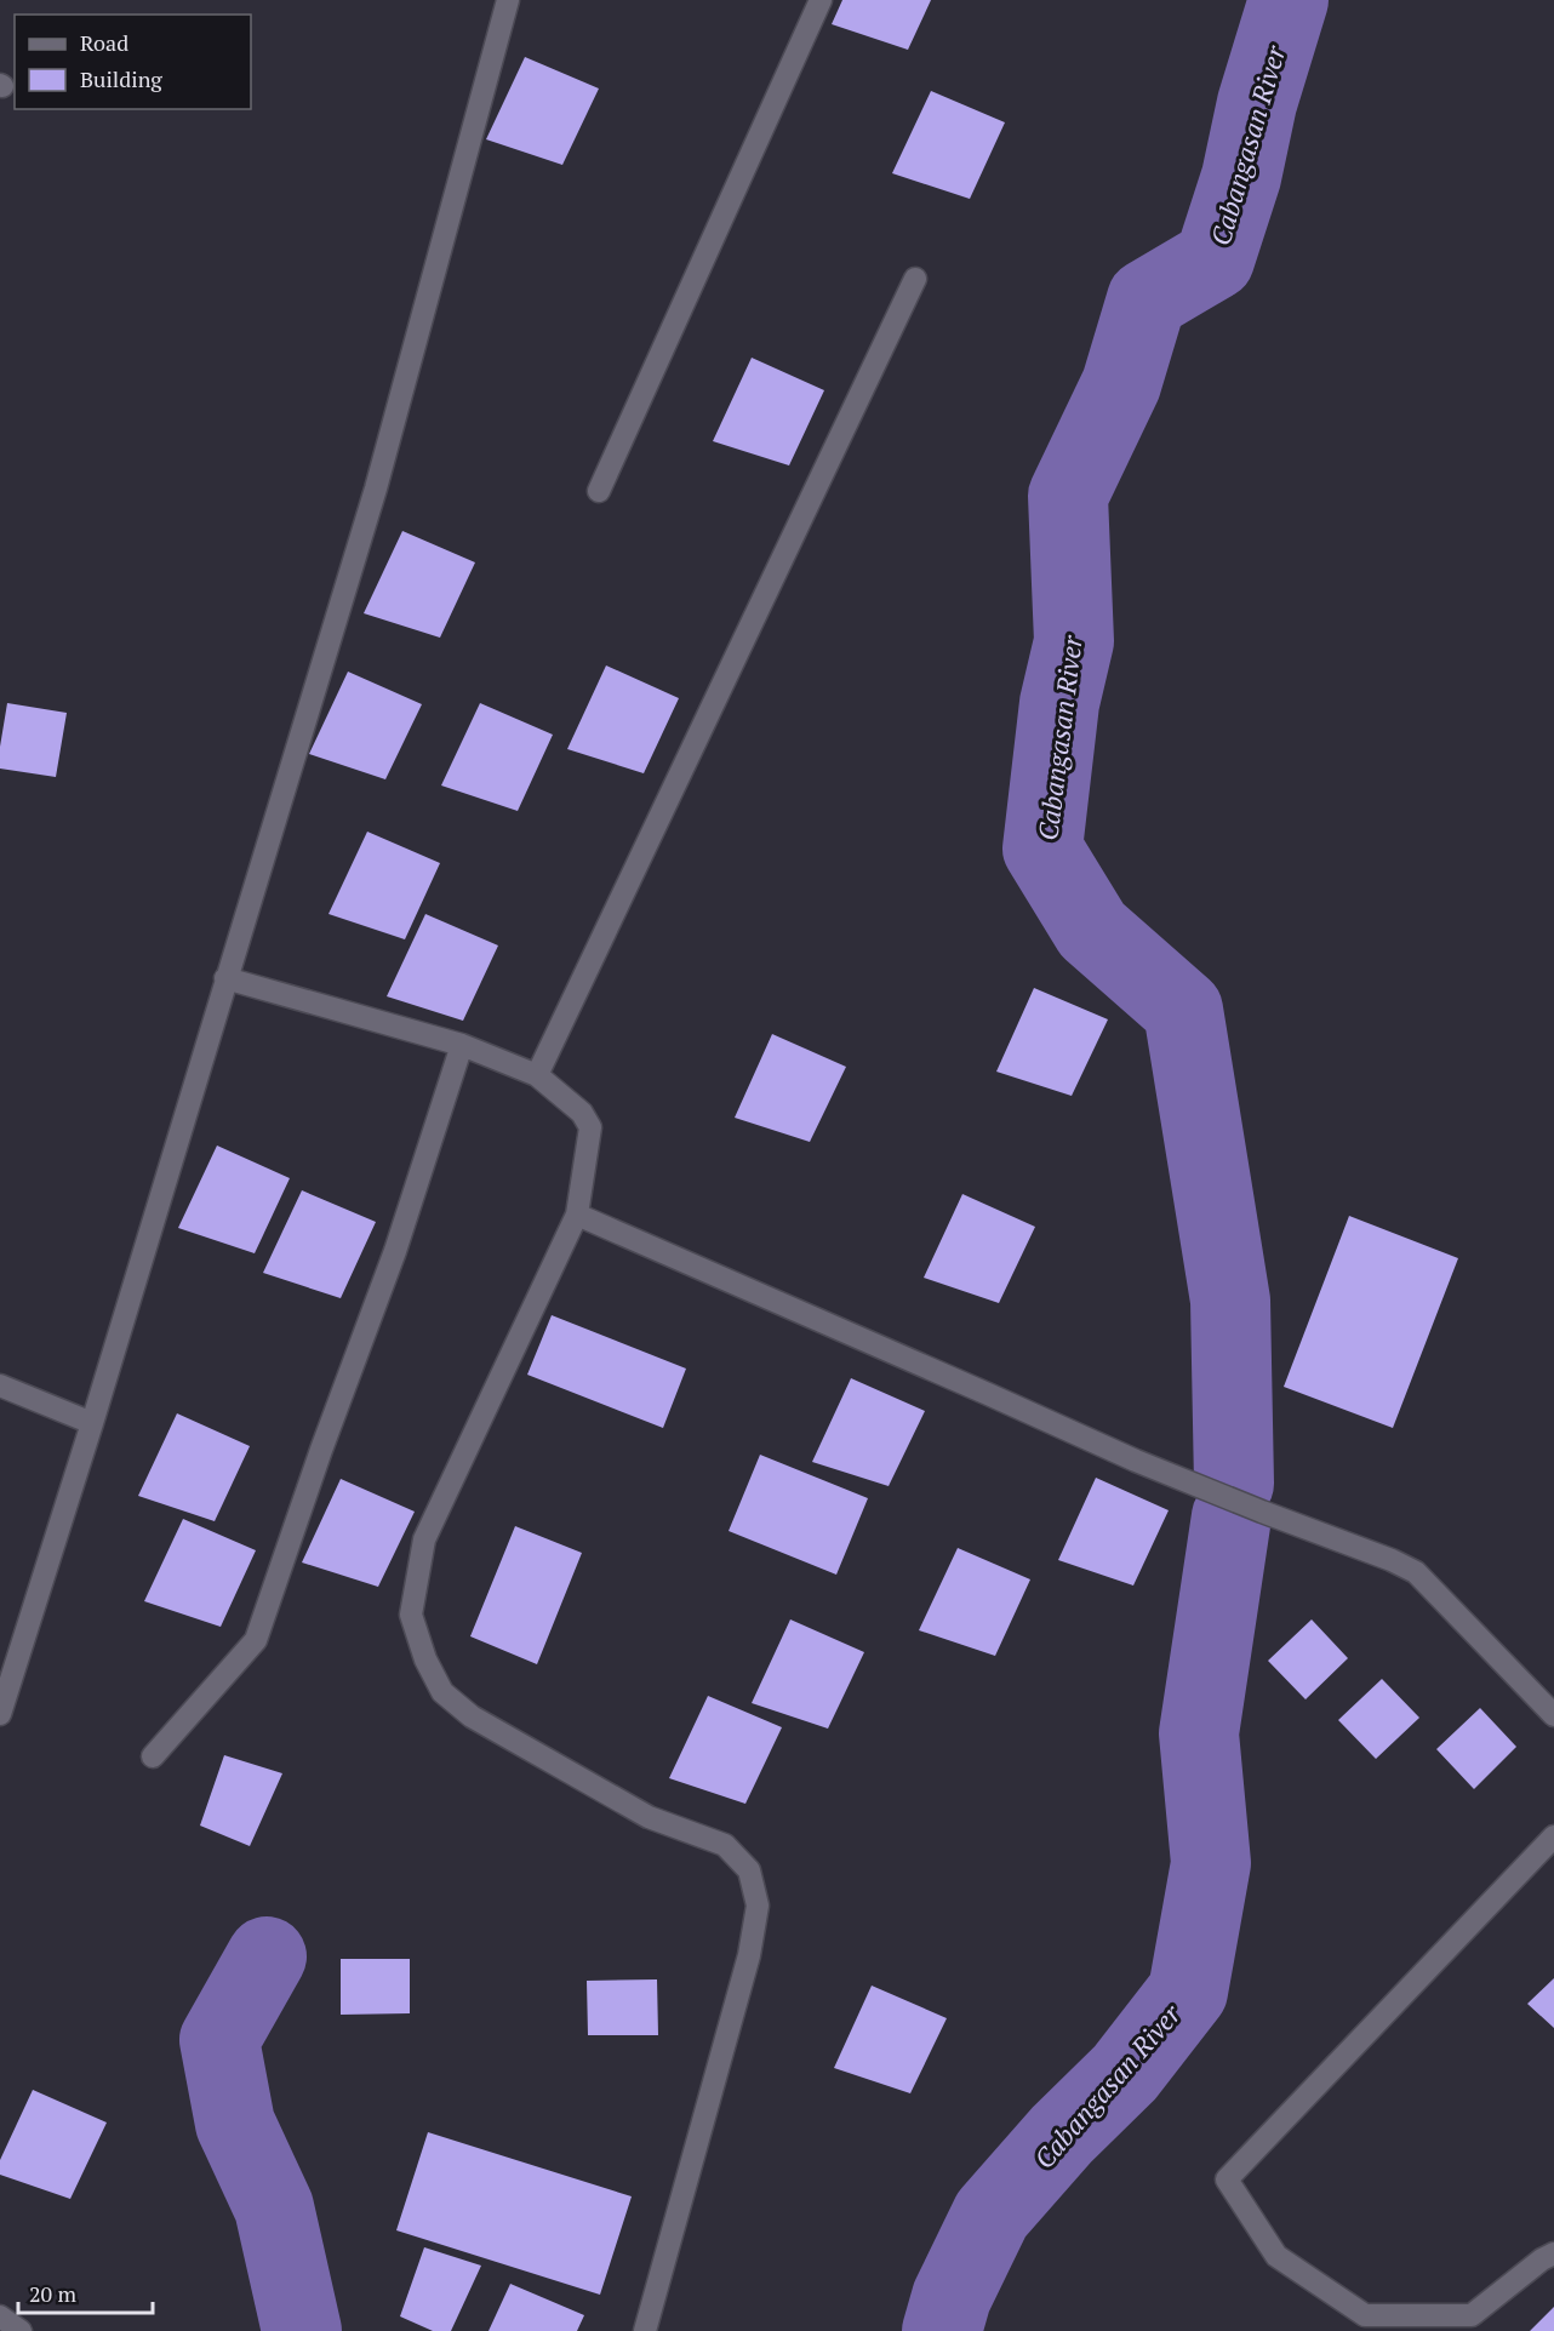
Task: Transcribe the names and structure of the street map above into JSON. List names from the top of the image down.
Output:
{
  "water": ["Cabangasan River"],
  "legend": ["Road", "Building"],
  "scale_bar": "20 m"
}
